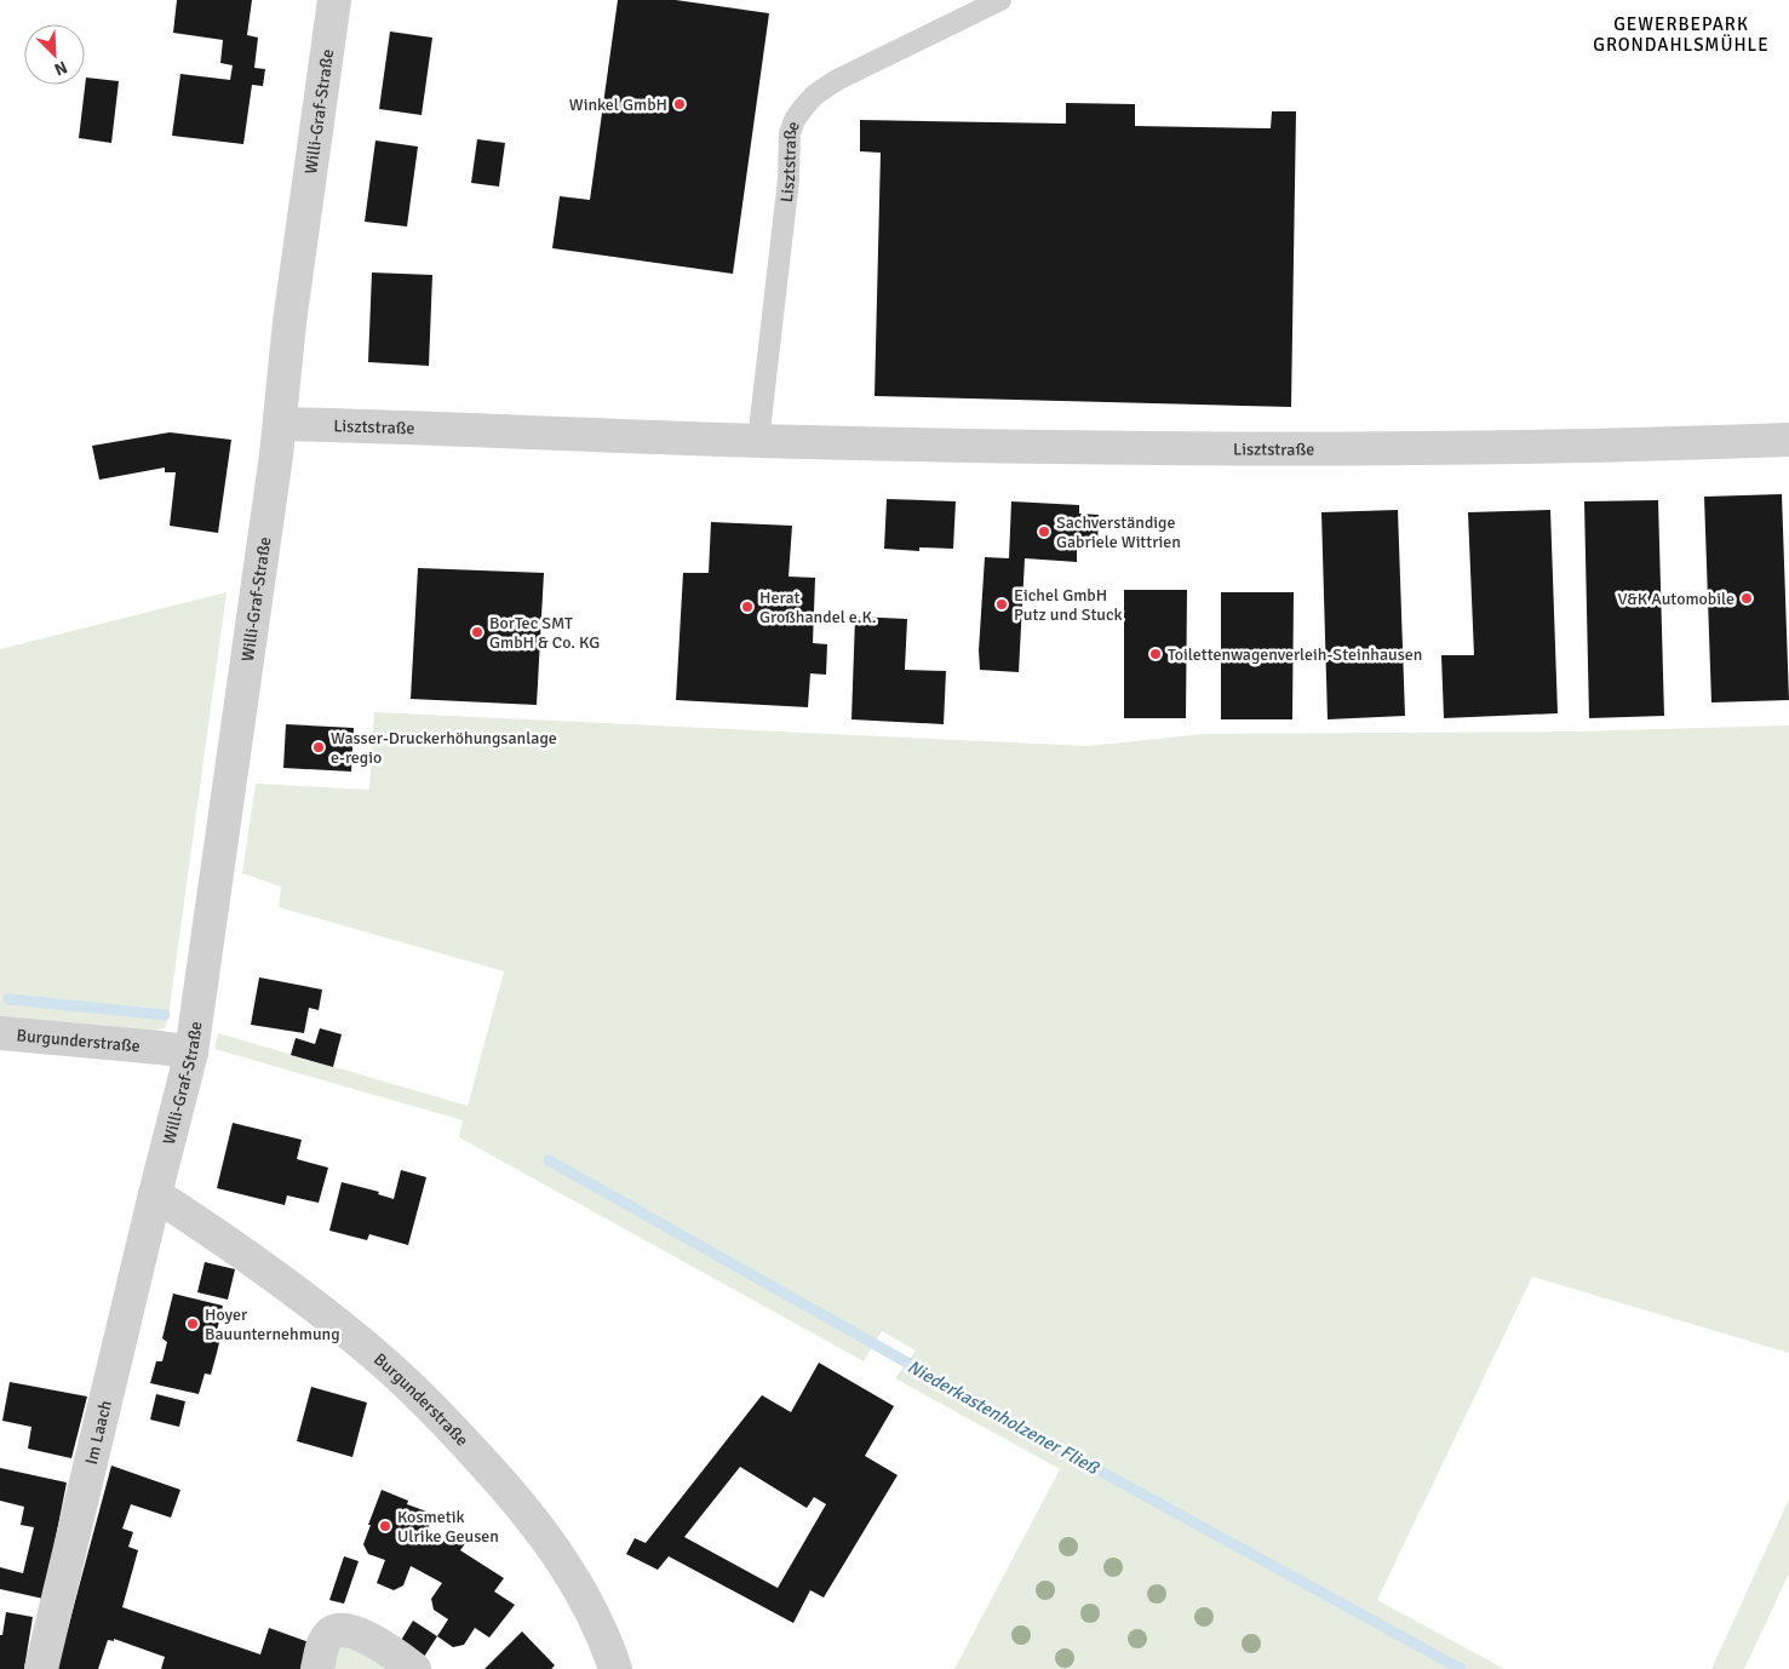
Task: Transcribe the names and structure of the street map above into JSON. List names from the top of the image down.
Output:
{
  "streets": {
    "street": [
      "Willi-Graf-Straße",
      "Lisztstraße",
      "Burgunderstraße",
      "Im Laach"
    ]
  },
  "crossings": [
    ["Willi-Graf-Straße", "Lisztstraße"],
    ["Willi-Graf-Straße", "Burgunderstraße"],
    ["Willi-Graf-Straße", "Im Laach"],
    ["Burgunderstraße", "Im Laach"]
  ],
  "districts": ["GEWERBEPARK GRONDAHLSMÜHLE"],
  "water": ["Niederkastenholzener Fließ"],
  "places": [
    "Winkel GmbH",
    "Sachverständige Gabriele Wittrien",
    "V&K Automobile",
    "Eichel GmbH Putz und Stuck",
    "Herat Großhandel e.K.",
    "BorTec SMT GmbH & Co. KG",
    "Toilettenwagenverleih-Steinhausen",
    "Wasser-Druckerhöhungsanlage e-regio",
    "Hoyer Bauunternehmung",
    "Kosmetik Ulrike Geusen"
  ],
  "north": "bottom right"
}
